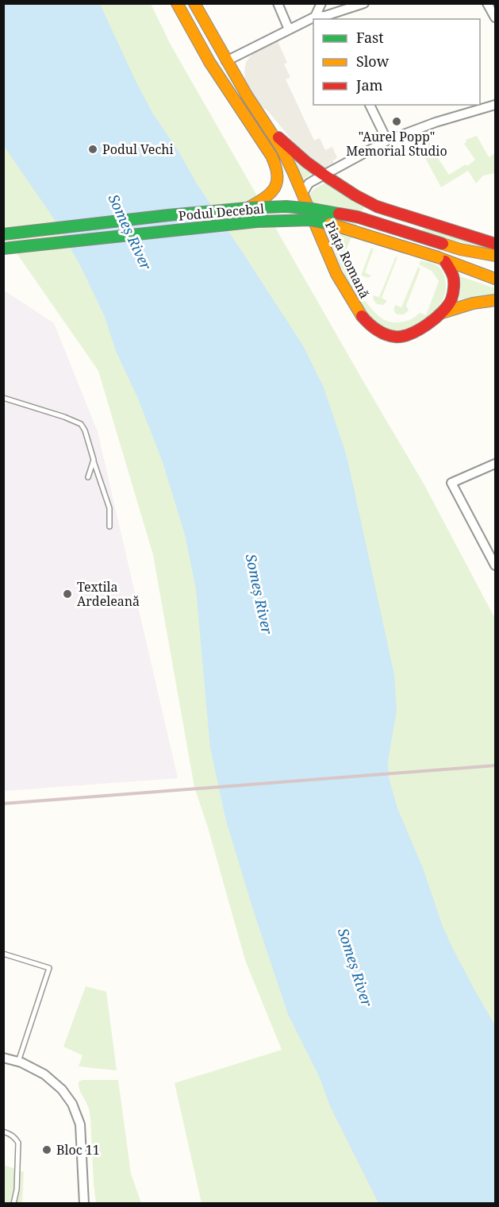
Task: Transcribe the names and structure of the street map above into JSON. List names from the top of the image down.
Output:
{
  "streets": {
    "street": ["Podul Decebal", "Piața Romană"]
  },
  "crossings": [
    ["Podul Decebal", "Piața Romană"]
  ],
  "water": ["Someș River"],
  "places": [
    "\"Aurel Popp\" Memorial Studio",
    "Podul Vechi",
    "Textila Ardeleană",
    "Bloc 11"
  ],
  "legend": ["Fast", "Slow", "Jam"]
}
